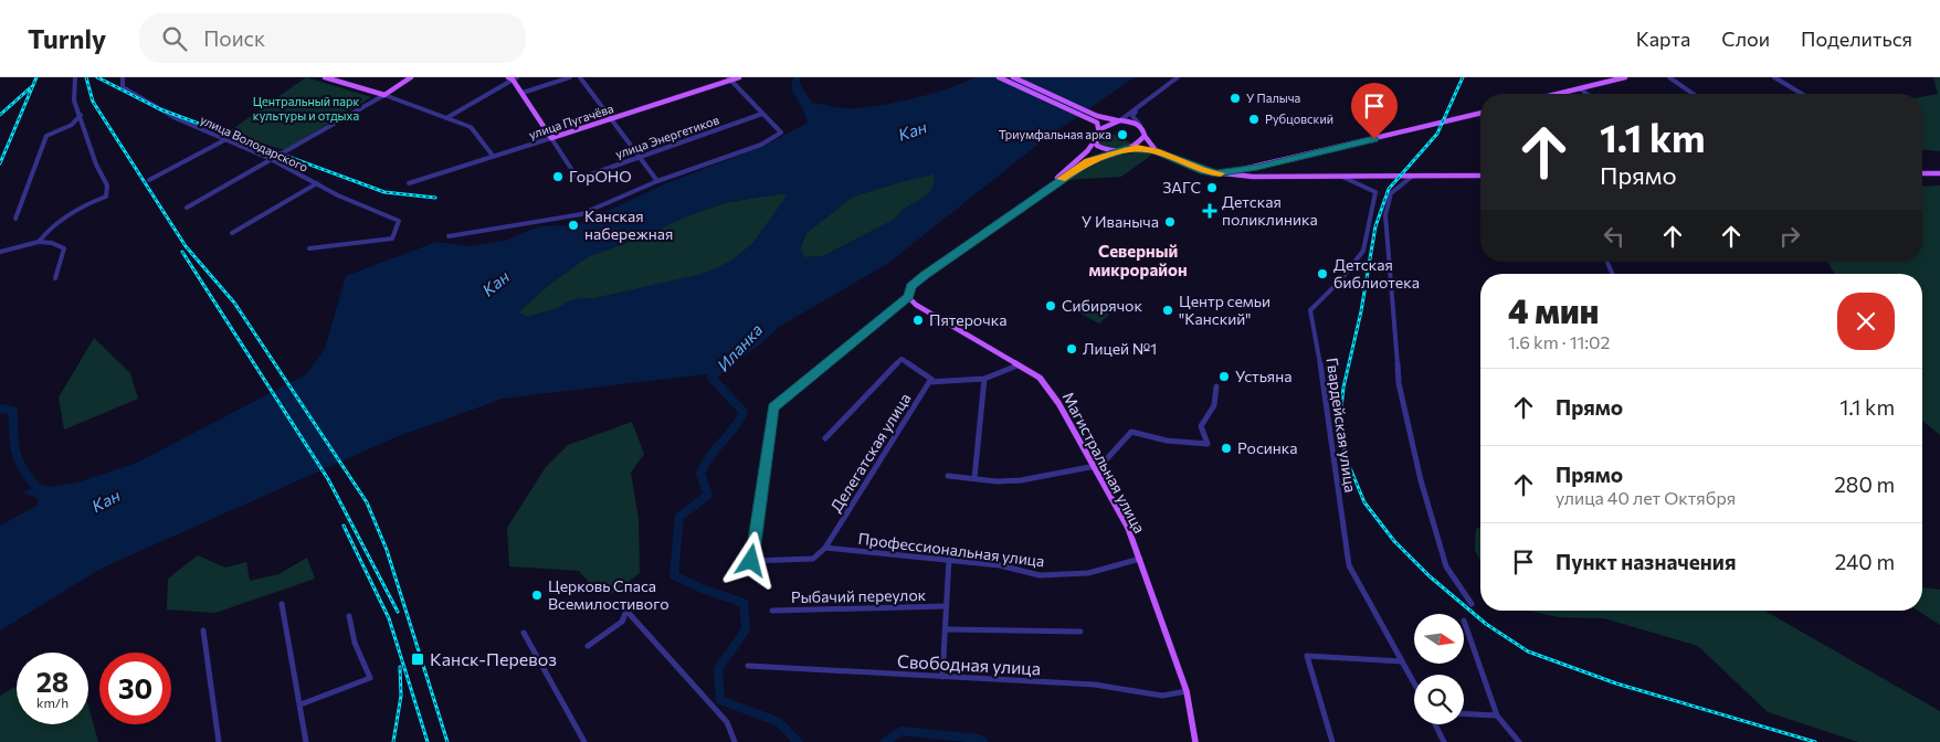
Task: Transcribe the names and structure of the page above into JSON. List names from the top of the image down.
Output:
{
  "streets": {
    "main road": ["улица Пугачёва", "Магистральная улица"],
    "street": [
      "улица Энергетиков",
      "улица Володарского",
      "Гвардейская улица",
      "Делегатская улица",
      "Профессиональная улица",
      "Рыбачий переулок",
      "Свободная улица"
    ]
  },
  "crossings": [
    ["улица Пугачёва", "улица Энергетиков"],
    ["Делегатская улица", "Профессиональная улица"],
    ["Магистральная улица", "Профессиональная улица"],
    ["Магистральная улица", "Свободная улица"]
  ],
  "districts": ["Северный микрорайон"],
  "water": ["Кан", "Иланка"],
  "parks": ["Центральный парк культуры и отдыха"],
  "places": {
    "other": [
      "У Палыча",
      "Рубцовский",
      "Триумфальная арка",
      "ГорОНО",
      "ЗАГС",
      "У Иваныча",
      "Канская набережная",
      "Детская библиотека",
      "Сибирячок",
      "Центр семьи \"Канский\"",
      "Пятерочка",
      "Лицей №1",
      "Устьяна",
      "Росинка",
      "Церковь Спаса Всемилостивого"
    ],
    "health": ["Детская поликлиника"],
    "transit": ["Канск-Перевоз"]
  },
  "north": "right",
  "page": {
    "header": "Turnly",
    "search": "Поиск",
    "nav": ["Карта", "Слои", "Поделиться"],
    "turn": ["1.1 km", "Прямо"],
    "heading": ["4 мин", "1.6 km · 11:02"],
    "list": [
      {
        "name": "Прямо",
        "value": "1.1 km"
      },
      {
        "name": "Прямо",
        "note": "улица 40 лет Октября",
        "value": "280 m"
      },
      {
        "name": "Пункт назначения",
        "value": "240 m"
      }
    ],
    "speed": "28 km/h",
    "limit": "30"
  }
}
